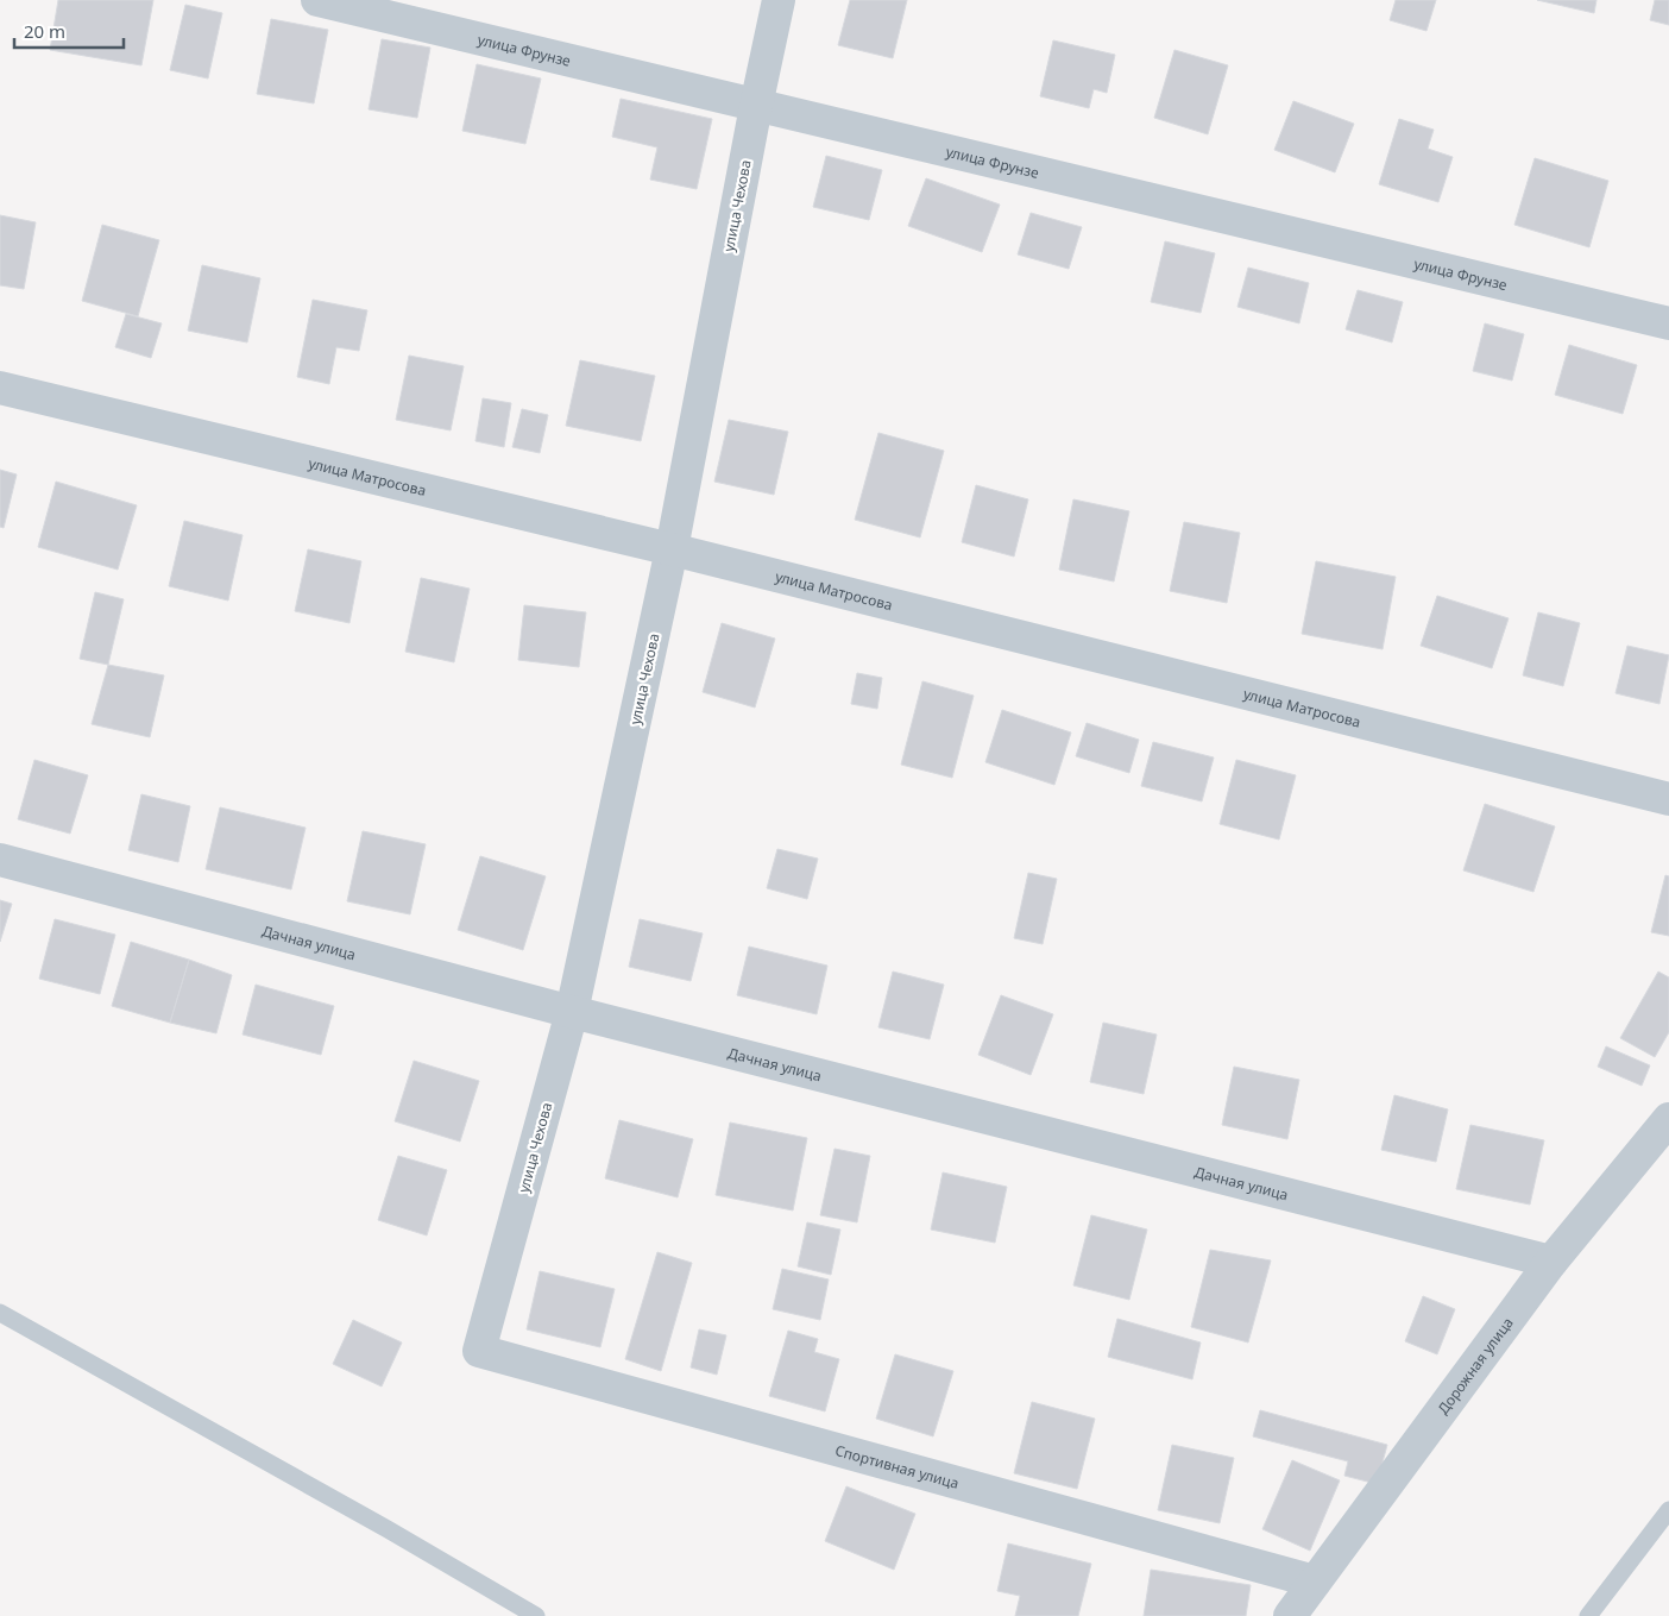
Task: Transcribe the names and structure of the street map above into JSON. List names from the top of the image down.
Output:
{
  "streets": {
    "street": [
      "улица Фрунзе",
      "улица Чехова",
      "улица Матросова",
      "Дачная улица",
      "Дорожная улица",
      "Спортивная улица"
    ]
  },
  "crossings": [
    ["улица Фрунзе", "улица Чехова"],
    ["улица Чехова", "улица Матросова"],
    ["улица Чехова", "Дачная улица"],
    ["улица Чехова", "Спортивная улица"],
    ["Дачная улица", "Дорожная улица"],
    ["Дорожная улица", "Спортивная улица"]
  ],
  "scale_bar": "20 m"
}
